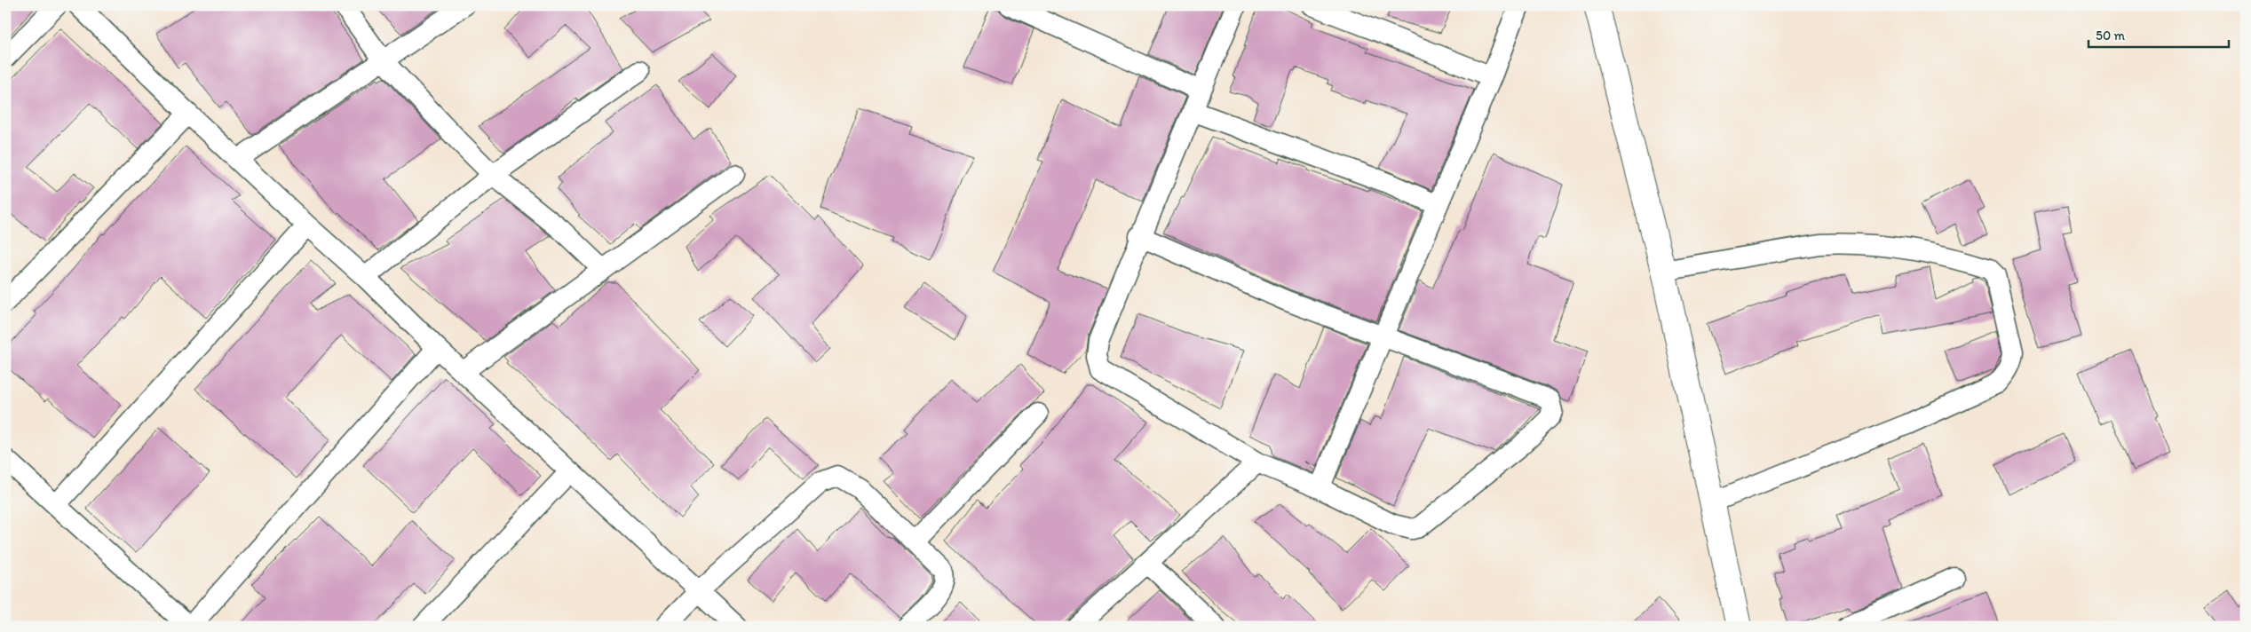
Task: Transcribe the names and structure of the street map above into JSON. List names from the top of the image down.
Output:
{
  "scale_bar": "50 m"
}
